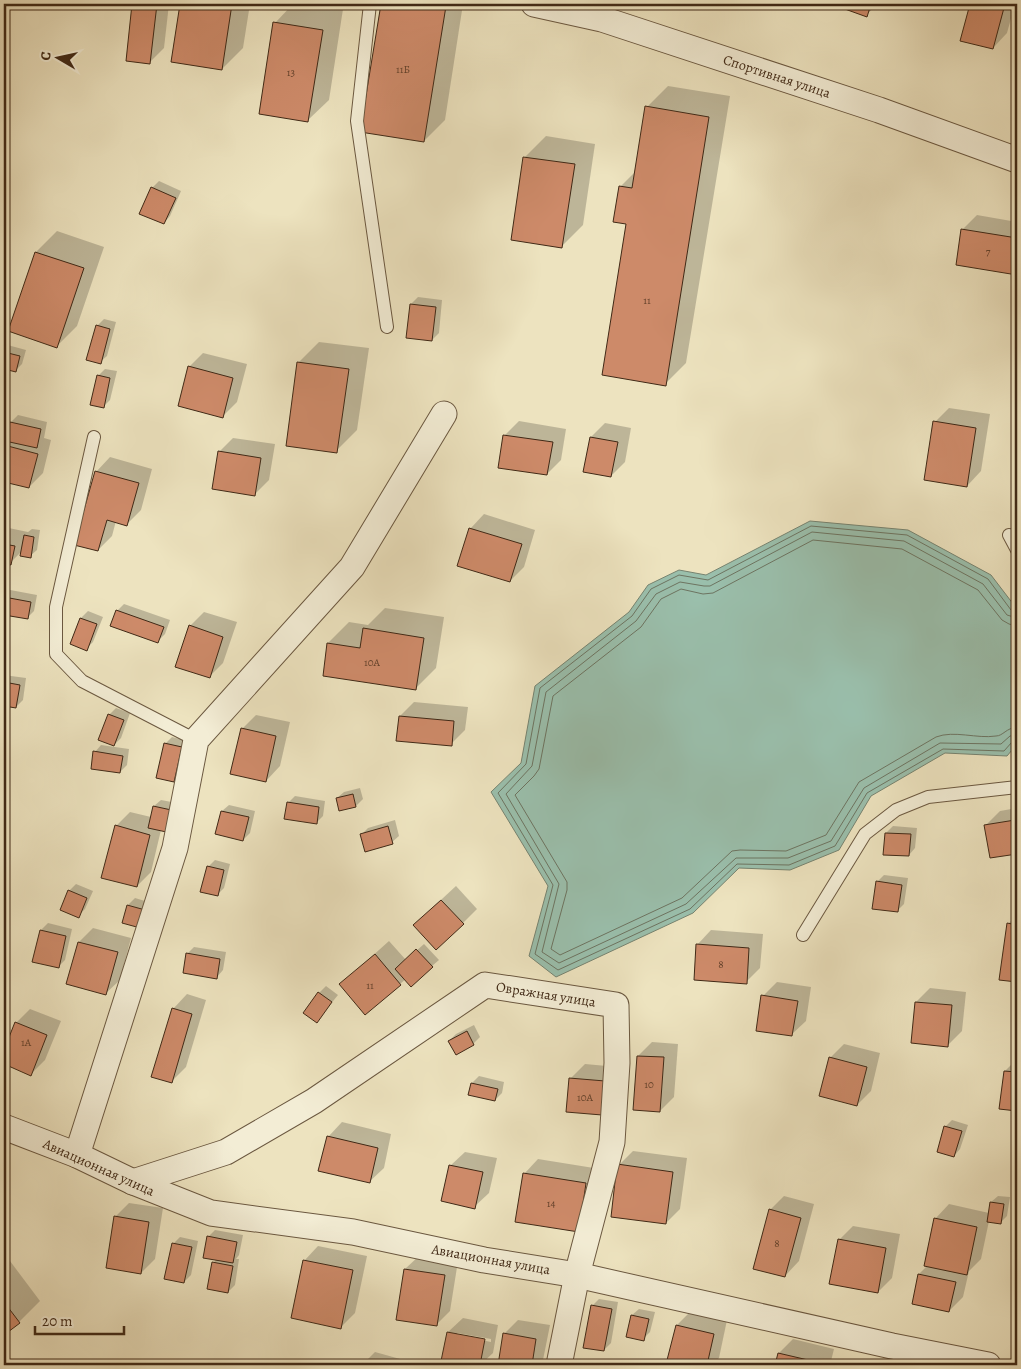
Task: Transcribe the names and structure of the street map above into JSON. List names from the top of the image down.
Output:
{
  "streets": {
    "street": ["Спортивная улица", "Овражная улица", "Авиационная улица"]
  },
  "crossings": [
    ["Овражная улица", "Авиационная улица"]
  ],
  "house_numbers": [
    "11Б",
    "13",
    "7",
    "11",
    "10А",
    "8",
    "11",
    "1А",
    "10",
    "10А",
    "14",
    "8"
  ],
  "scale_bar": "20 m",
  "north": "left"
}
